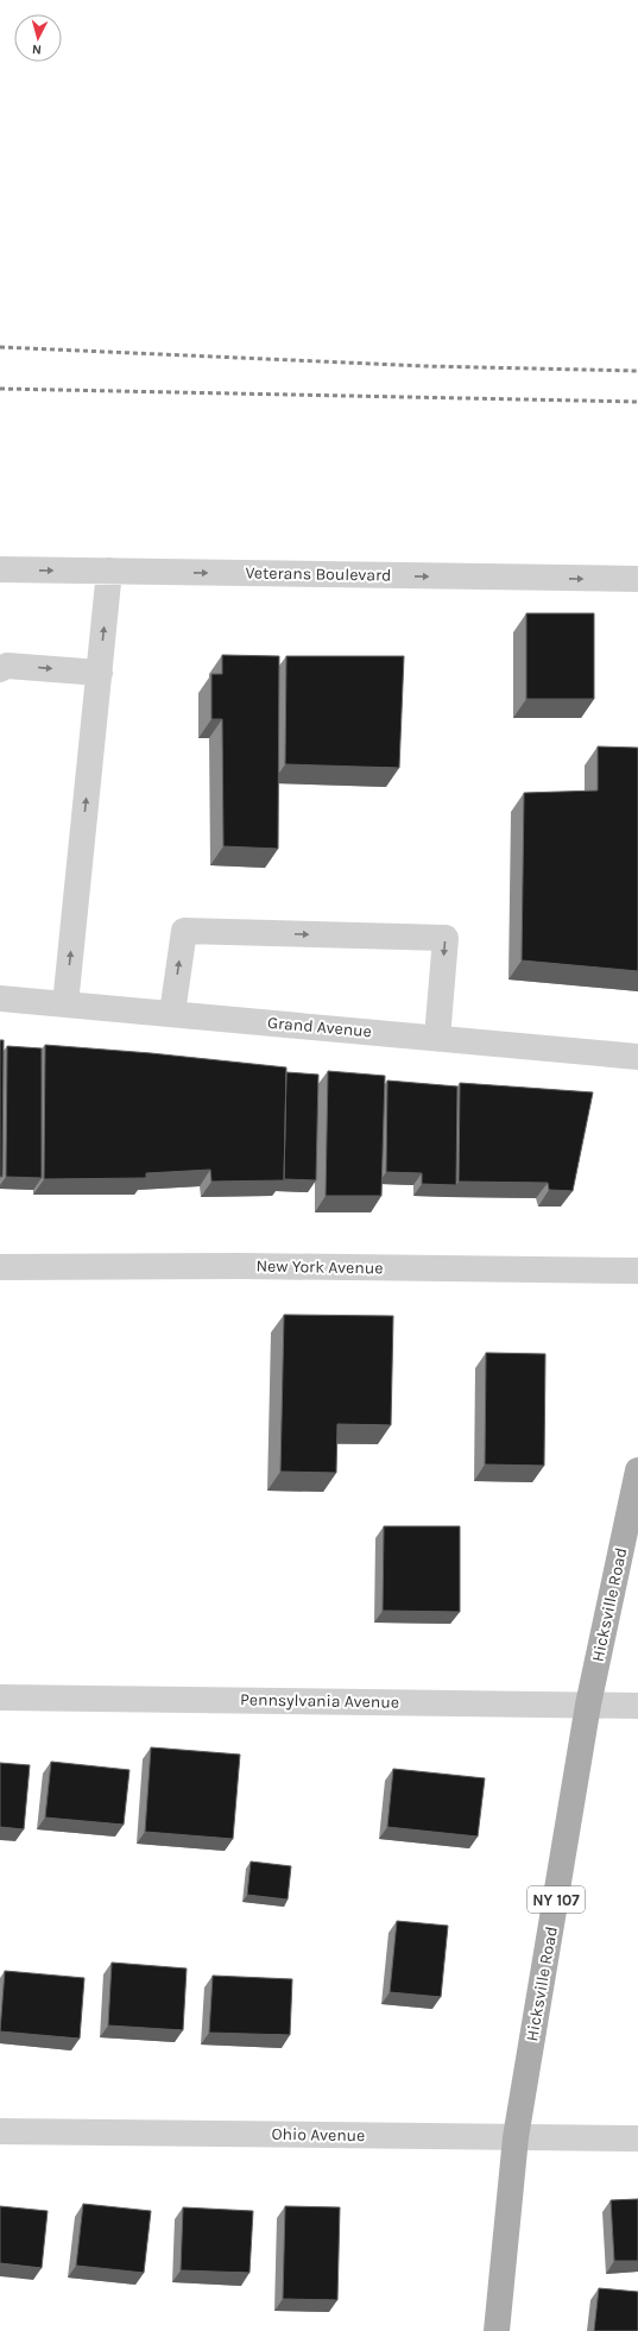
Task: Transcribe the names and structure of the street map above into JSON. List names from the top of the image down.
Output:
{
  "streets": {
    "main road": ["Hicksville Road", "NY 107"],
    "street": [
      "Veterans Boulevard",
      "Grand Avenue",
      "New York Avenue",
      "Pennsylvania Avenue",
      "Ohio Avenue"
    ]
  },
  "crossings": [
    ["Hicksville Road", "Pennsylvania Avenue"],
    ["Hicksville Road", "Ohio Avenue"]
  ],
  "one_way": ["Veterans Boulevard"],
  "north": "bottom"
}
